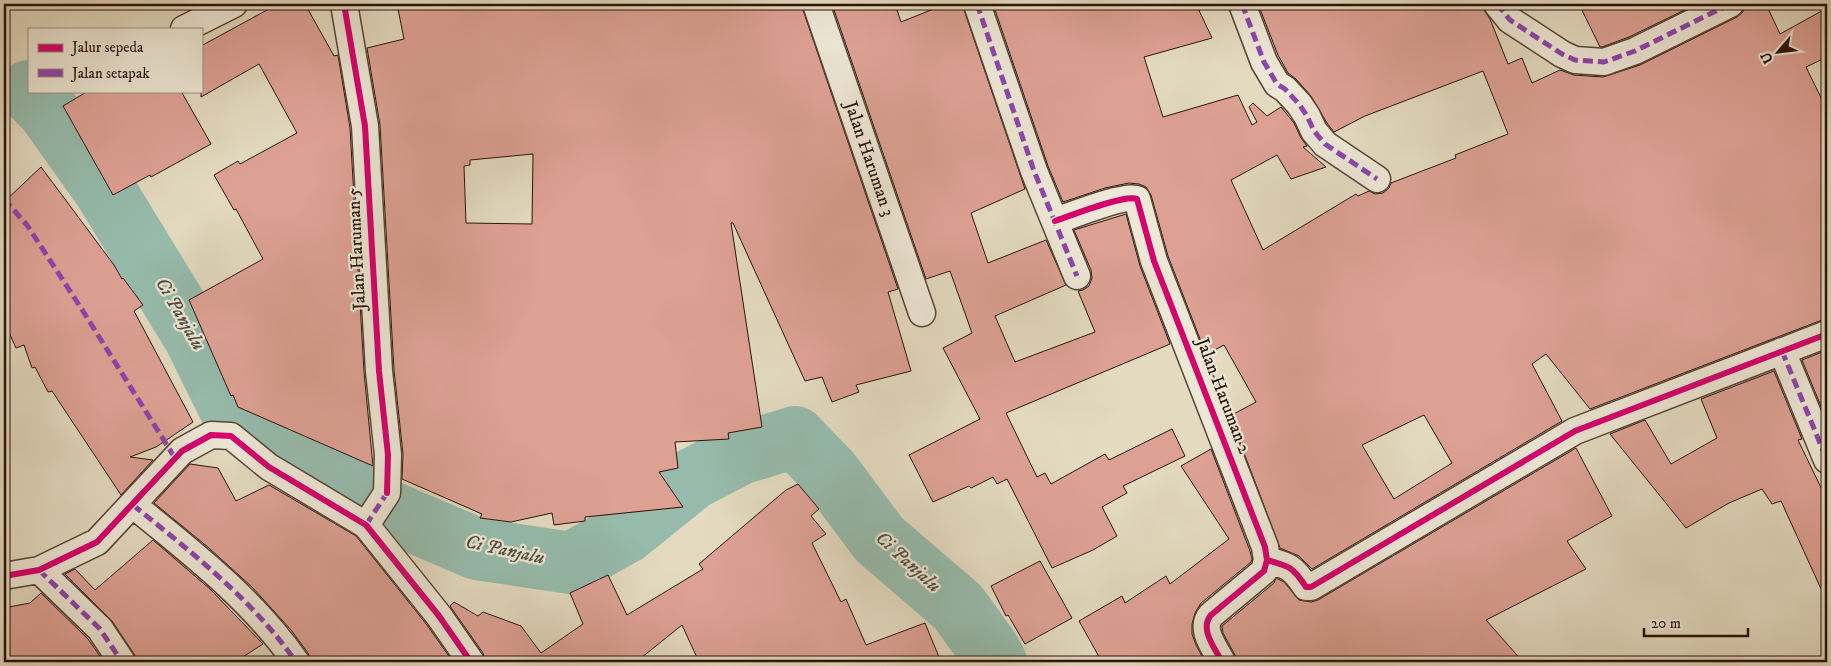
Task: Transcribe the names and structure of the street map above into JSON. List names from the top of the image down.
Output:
{
  "streets": {
    "street": ["Jalan Haruman 3", "Jalan Haruman 5", "Jalan Haruman 2"]
  },
  "water": ["Ci Panjalu"],
  "legend": ["Jalur sepeda", "Jalan setapak"],
  "scale_bar": "20 m",
  "north": "bottom left"
}
